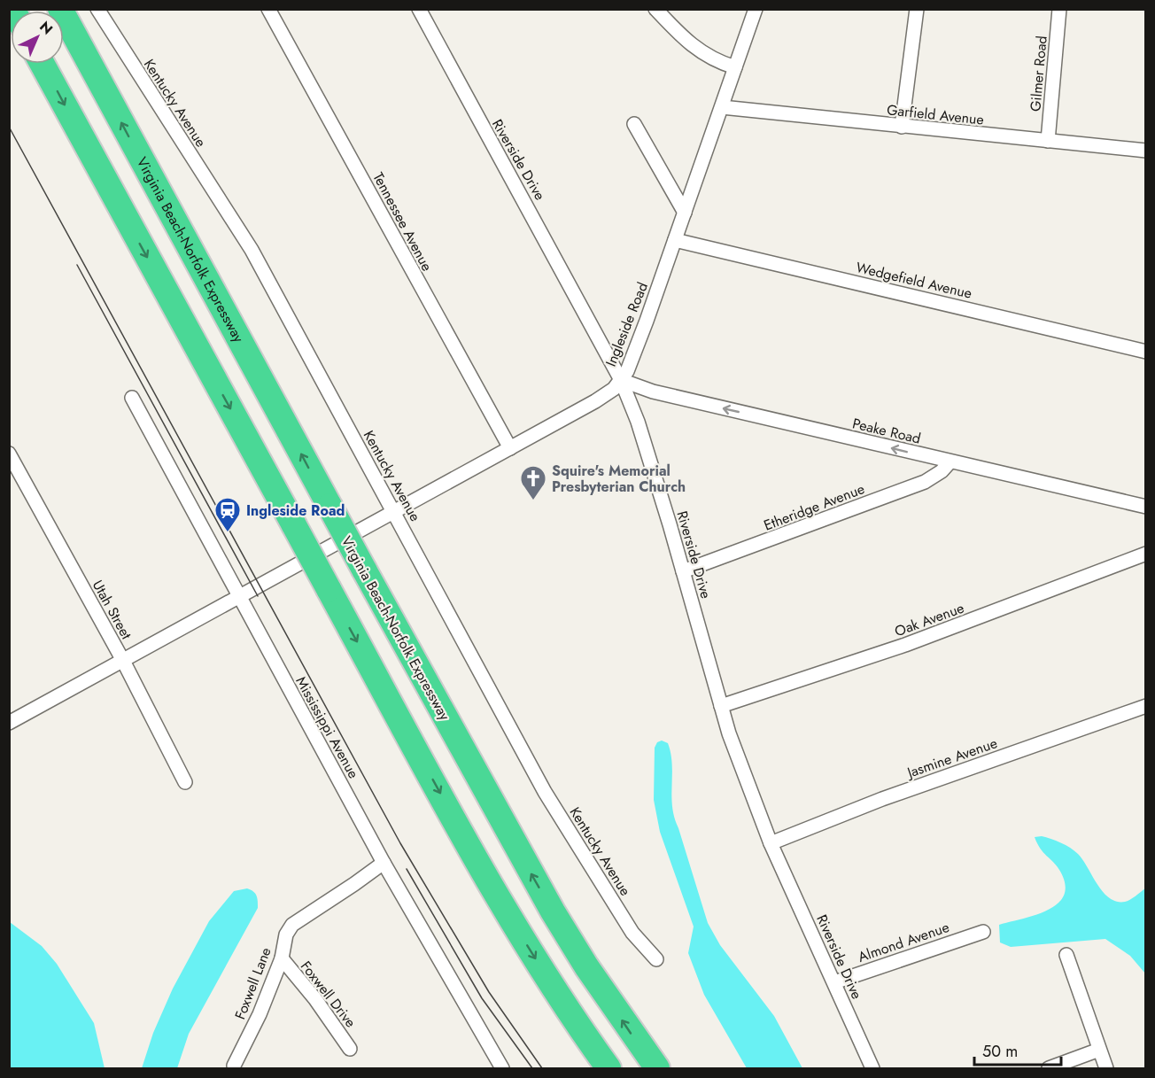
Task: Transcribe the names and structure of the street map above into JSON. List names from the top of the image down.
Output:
{
  "streets": {
    "highway": ["Virginia Beach-Norfolk Expressway"],
    "street": [
      "Gilmer Road",
      "Kentucky Avenue",
      "Garfield Avenue",
      "Riverside Drive",
      "Tennessee Avenue",
      "Wedgefield Avenue",
      "Ingleside Road",
      "Peake Road",
      "Etheridge Avenue",
      "Utah Street",
      "Oak Avenue",
      "Mississippi Avenue",
      "Jasmine Avenue",
      "Almond Avenue",
      "Foxwell Lane",
      "Foxwell Drive"
    ]
  },
  "crossings": [
    ["Gilmer Road", "Garfield Avenue"],
    ["Kentucky Avenue", "Ingleside Road"],
    ["Garfield Avenue", "Ingleside Road"],
    ["Riverside Drive", "Ingleside Road"],
    ["Riverside Drive", "Peake Road"],
    ["Riverside Drive", "Etheridge Avenue"],
    ["Riverside Drive", "Oak Avenue"],
    ["Riverside Drive", "Jasmine Avenue"],
    ["Riverside Drive", "Almond Avenue"],
    ["Tennessee Avenue", "Ingleside Road"],
    ["Wedgefield Avenue", "Ingleside Road"],
    ["Ingleside Road", "Peake Road"],
    ["Ingleside Road", "Utah Street"],
    ["Ingleside Road", "Mississippi Avenue"],
    ["Peake Road", "Etheridge Avenue"],
    ["Mississippi Avenue", "Foxwell Lane"],
    ["Foxwell Lane", "Foxwell Drive"]
  ],
  "one_way": ["Peake Road"],
  "places": {
    "church": ["Squire's Memorial Presbyterian Church"],
    "station": ["Ingleside Road"]
  },
  "scale_bar": "50 m",
  "north": "top right"
}
